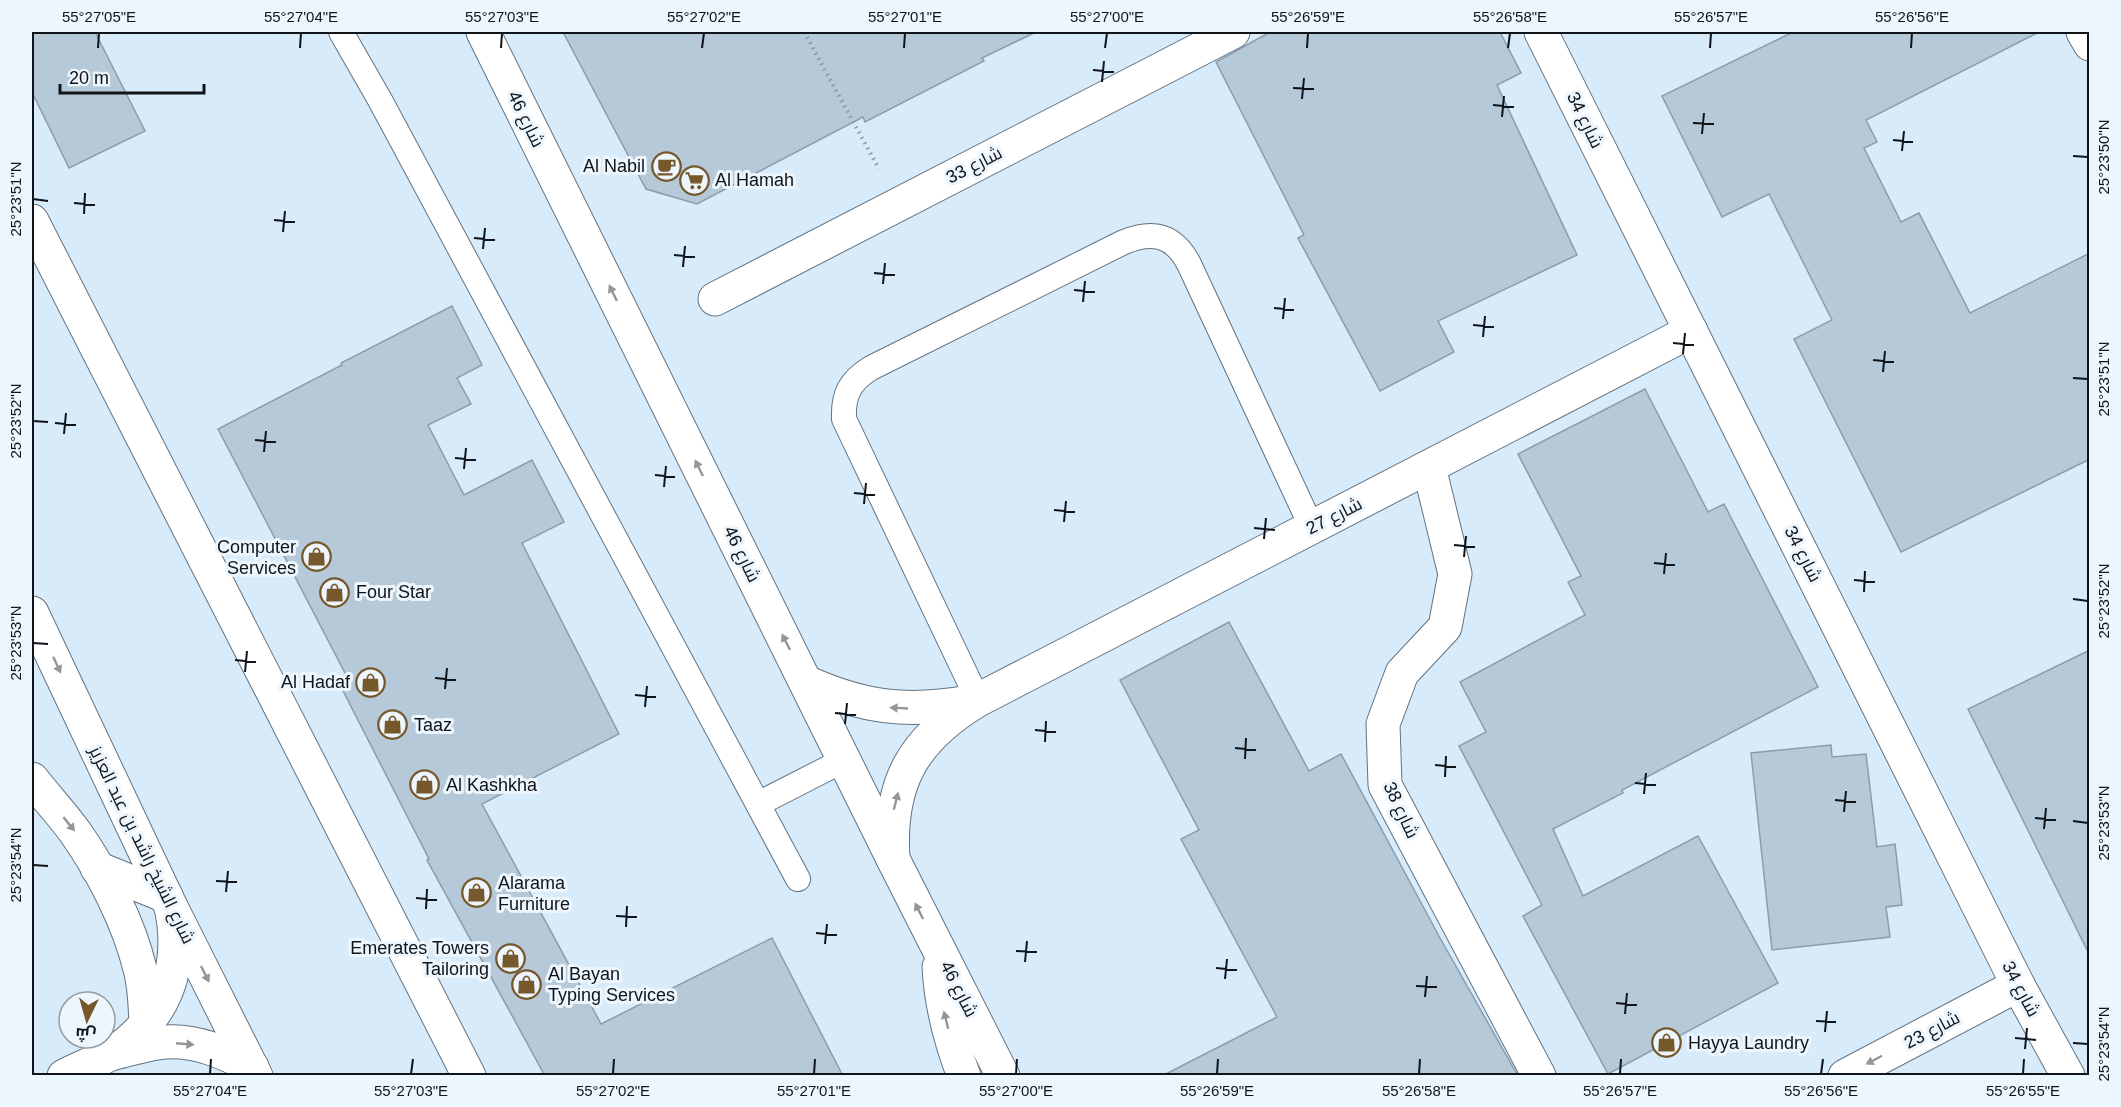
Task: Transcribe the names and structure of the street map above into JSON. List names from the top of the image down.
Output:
{
  "streets": {
    "street": [
      "شارع 46",
      "شارع 34",
      "شارع 33",
      "شارع 27",
      "شارع 38",
      "شارع الشيخ راشد بن عبد العزيز",
      "شارع 23"
    ]
  },
  "crossings": [
    ["شارع 46", "شارع 27"],
    ["شارع 34", "شارع 27"],
    ["شارع 34", "شارع 23"],
    ["شارع 27", "شارع 38"]
  ],
  "one_way": ["شارع 46", "شارع 23"],
  "places": {
    "cafe": ["Al Nabil"],
    "supermarket": ["Al Hamah"],
    "shop": [
      "Computer Services",
      "Four Star",
      "Al Hadaf",
      "Taaz",
      "Al Kashkha",
      "Alarama Furniture",
      "Emerates Towers Tailoring",
      "Al Bayan Typing Services",
      "Hayya Laundry"
    ]
  },
  "scale_bar": "20 m",
  "north": "bottom",
  "coordinates": [
    "55°27'05\"E",
    "55°27'04\"E",
    "55°27'03\"E",
    "55°27'02\"E",
    "55°27'01\"E",
    "55°27'00\"E",
    "55°26'59\"E",
    "55°26'58\"E",
    "55°26'57\"E",
    "55°26'56\"E",
    "25°23'50\"N",
    "25°23'51\"N",
    "25°23'52\"N",
    "25°23'53\"N",
    "25°23'54\"N",
    "55°26'55\"E"
  ]
}
